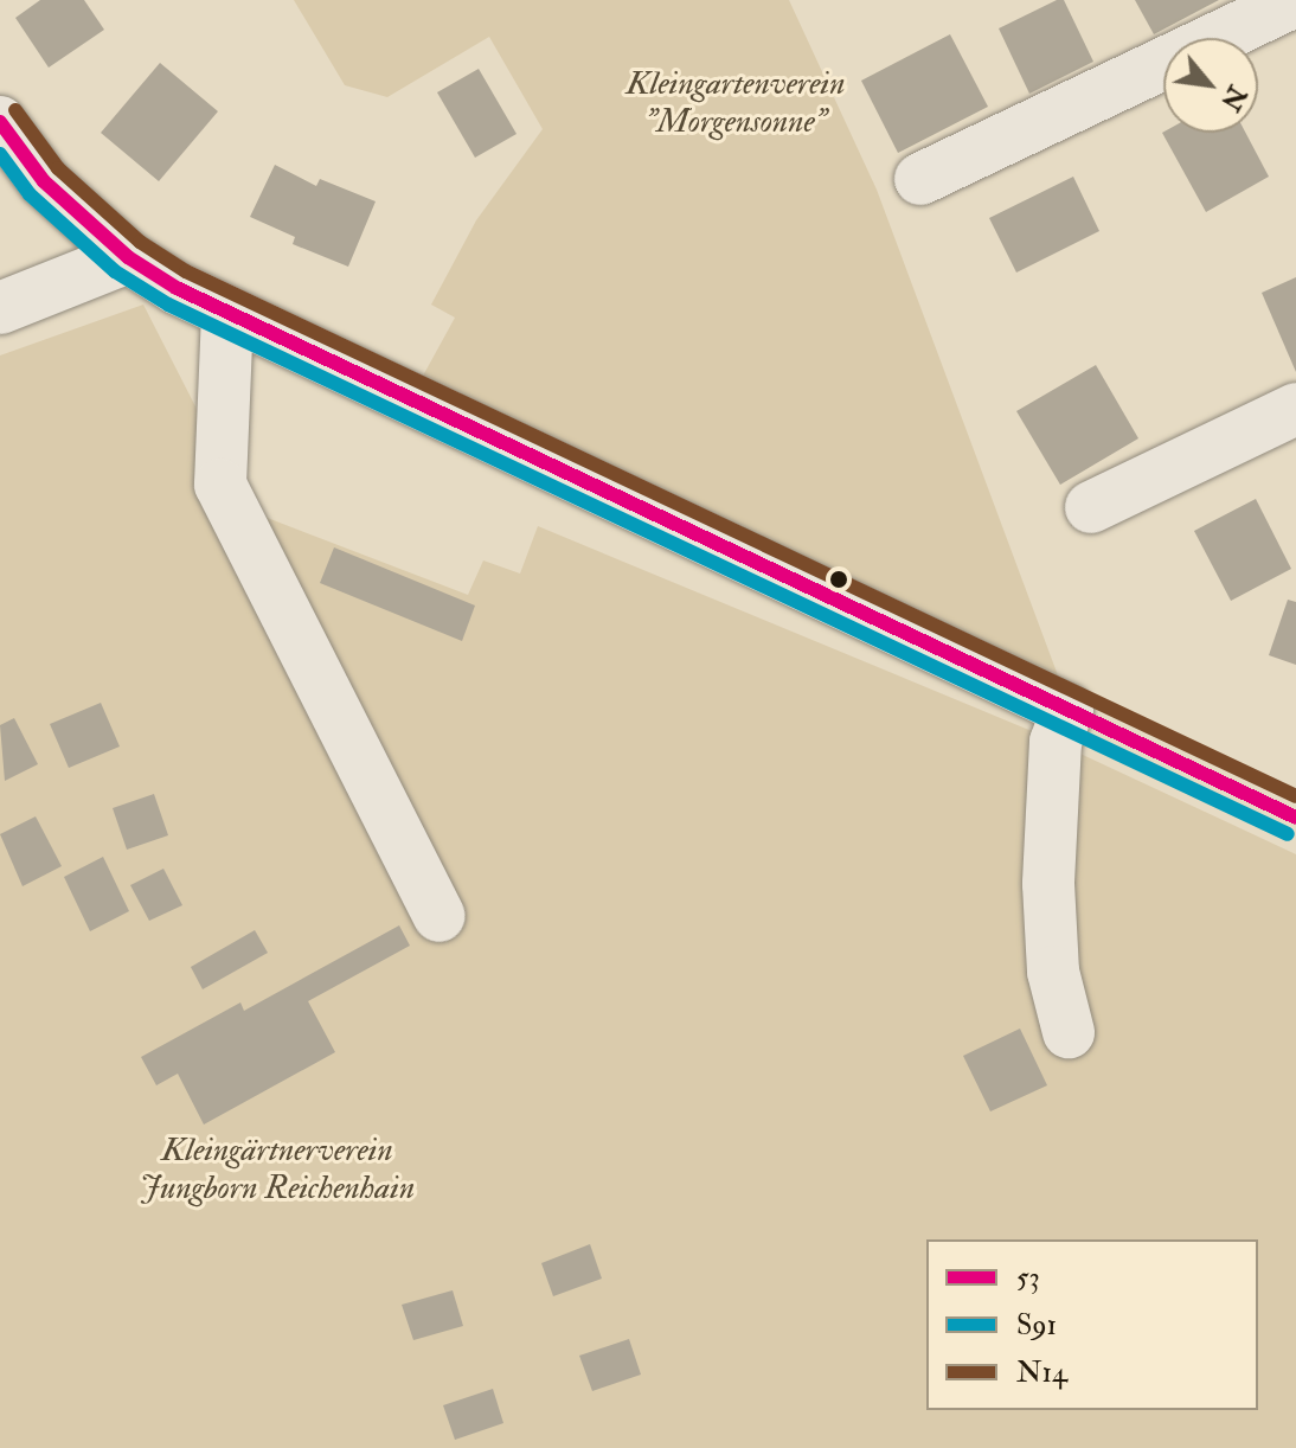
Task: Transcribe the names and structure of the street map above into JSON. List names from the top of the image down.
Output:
{
  "parks": ["Kleingartenverein \"Morgensonne\"", "Kleingärtnerverein Jungborn Reichenhain"],
  "lines": ["transit line N14", "transit line 53", "transit line S91"],
  "legend": ["53", "S91", "N14"],
  "north": "bottom right"
}
